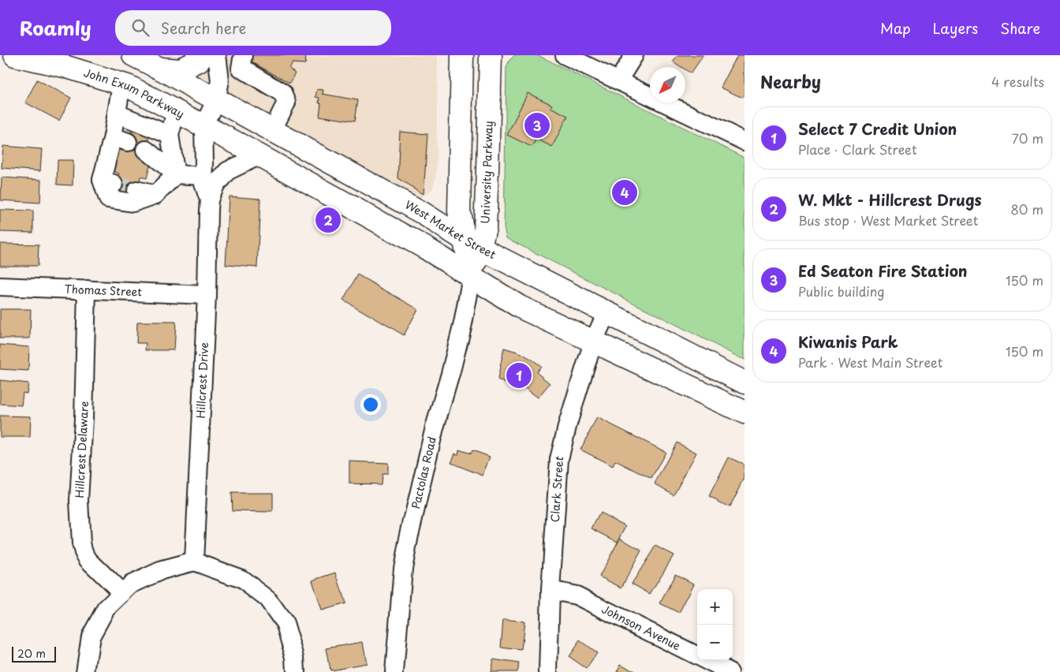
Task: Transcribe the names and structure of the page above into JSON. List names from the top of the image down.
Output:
{
  "streets": {
    "main road": ["John Exum Parkway", "University Parkway", "West Market Street"],
    "street": [
      "Thomas Street",
      "Hillcrest Drive",
      "Hillcrest Delaware",
      "Pactolas Road",
      "Clark Street",
      "Johnson Avenue"
    ]
  },
  "crossings": [
    ["John Exum Parkway", "Hillcrest Drive"],
    ["University Parkway", "West Market Street"],
    ["University Parkway", "Pactolas Road"],
    ["West Market Street", "Hillcrest Drive"],
    ["West Market Street", "Clark Street"],
    ["Thomas Street", "Hillcrest Drive"],
    ["Thomas Street", "Hillcrest Delaware"],
    ["Clark Street", "Johnson Avenue"]
  ],
  "scale_bar": "20 m",
  "north": "bottom left",
  "page": {
    "header": "Roamly",
    "search": "Search here",
    "nav": ["Map", "Layers", "Share"],
    "heading": ["Nearby", "4 results"],
    "list": [
      {
        "mark": "1",
        "name": "Select 7 Credit Union",
        "note": "Place · Clark Street",
        "value": "70 m"
      },
      {
        "mark": "2",
        "name": "W. Mkt - Hillcrest Drugs",
        "note": "Bus stop · West Market Street",
        "value": "80 m"
      },
      {
        "mark": "3",
        "name": "Ed Seaton Fire Station",
        "note": "Public building",
        "value": "150 m"
      },
      {
        "mark": "4",
        "name": "Kiwanis Park",
        "note": "Park · West Main Street",
        "value": "150 m"
      }
    ],
    "pins": [
      "3",
      "4",
      "2",
      "1"
    ],
    "map_buttons": ["+", "−"],
    "scale": "20 m"
  }
}
